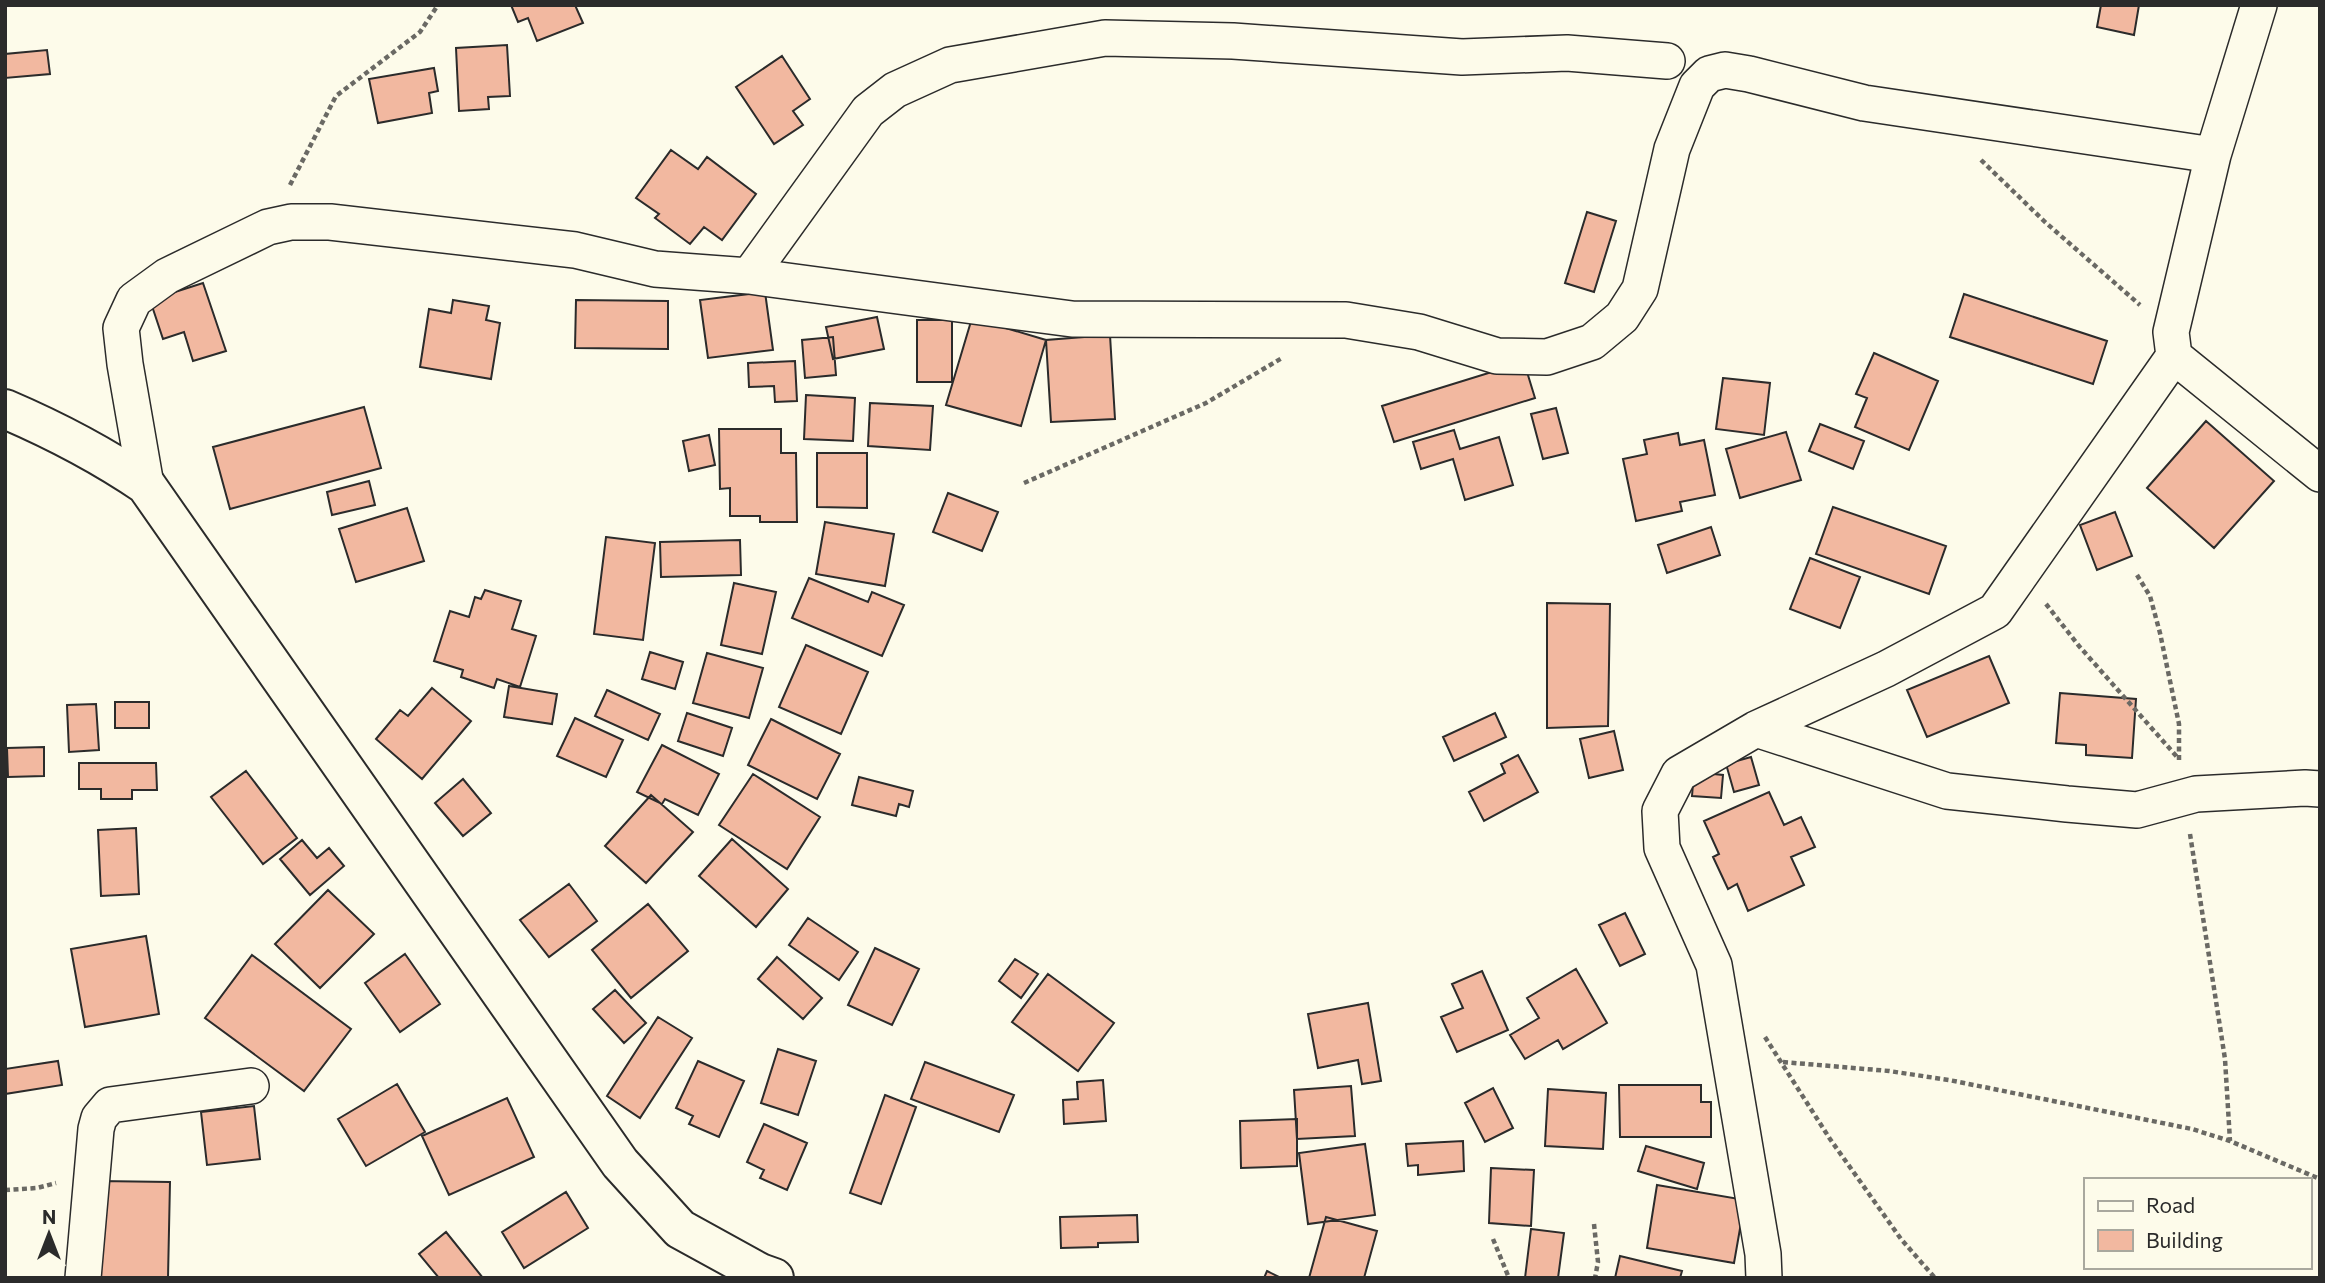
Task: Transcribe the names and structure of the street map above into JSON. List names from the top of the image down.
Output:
{
  "legend": ["Road", "Building"],
  "north": "top"
}
